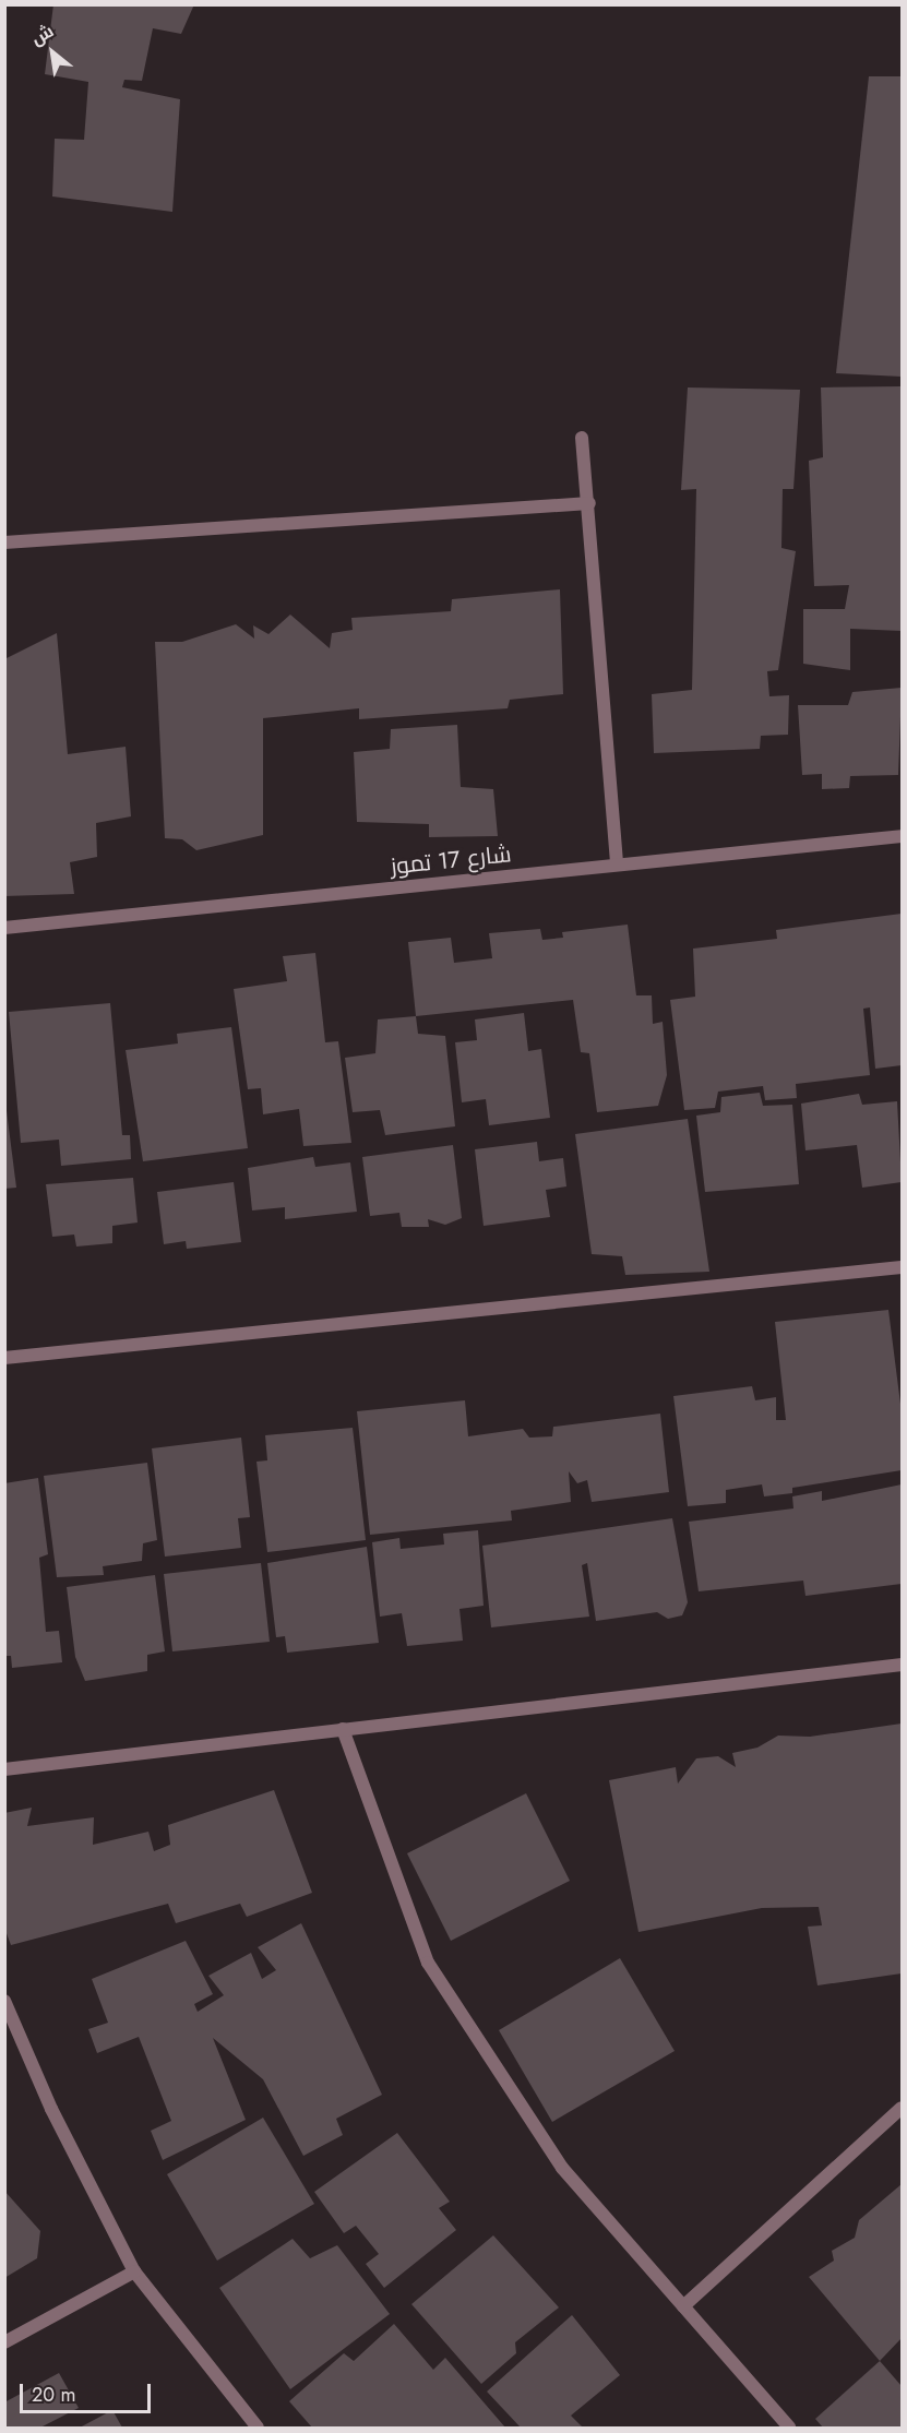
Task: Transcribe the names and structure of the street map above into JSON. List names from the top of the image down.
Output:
{
  "streets": {
    "street": ["شارع 17 تموز"]
  },
  "scale_bar": "20 m",
  "north": "top left"
}
